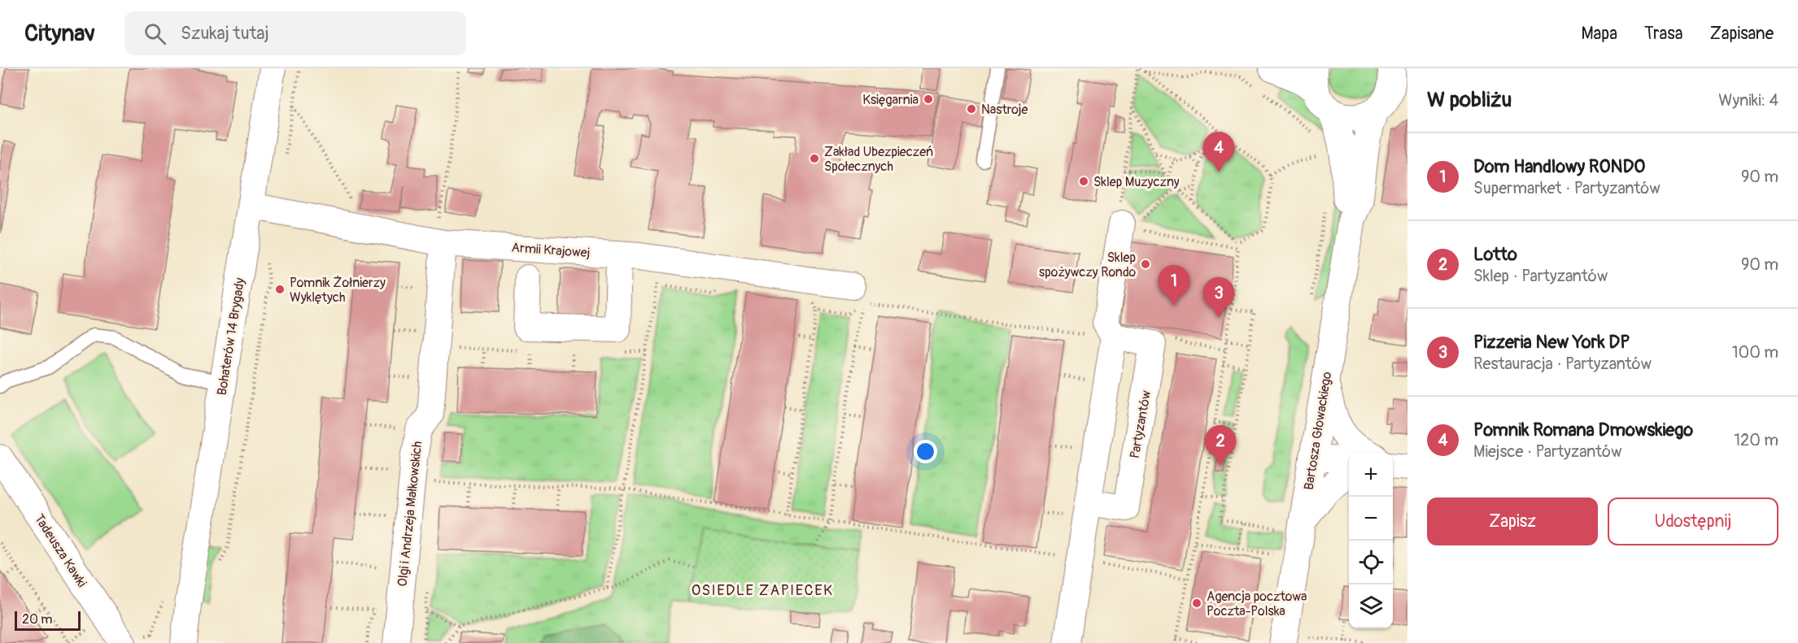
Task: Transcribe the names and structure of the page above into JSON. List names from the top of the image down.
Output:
{
  "streets": {
    "street": [
      "Armii Krajowej",
      "Bohaterów 14 Brygady",
      "Partyzantów",
      "Bartosza Głowackiego",
      "Olgi i Andrzeja Małkowskich",
      "Tadeusza Kawki"
    ]
  },
  "crossings": [
    ["Armii Krajowej", "Bohaterów 14 Brygady"],
    ["Armii Krajowej", "Olgi i Andrzeja Małkowskich"]
  ],
  "districts": ["OSIEDLE ZAPIECEK"],
  "places": [
    "Księgarnia",
    "Nastroje",
    "Zakład Ubezpieczeń Społecznych",
    "Sklep Muzyczny",
    "Sklep spożywczy Rondo",
    "Pomnik Żołnierzy Wyklętych",
    "Agencja pocztowa Poczta-Polska"
  ],
  "scale_bar": "20 m",
  "page": {
    "header": "Citynav",
    "search": "Szukaj tutaj",
    "nav": ["Mapa", "Trasa", "Zapisane"],
    "heading": ["W pobliżu", "Wyniki: 4"],
    "pins": [
      "4",
      "1",
      "3",
      "2"
    ],
    "list": [
      {
        "mark": "1",
        "name": "Dom Handlowy RONDO",
        "note": "Supermarket · Partyzantów",
        "value": "90 m"
      },
      {
        "mark": "2",
        "name": "Lotto",
        "note": "Sklep · Partyzantów",
        "value": "90 m"
      },
      {
        "mark": "3",
        "name": "Pizzeria New York DP",
        "note": "Restauracja · Partyzantów",
        "value": "100 m"
      },
      {
        "mark": "4",
        "name": "Pomnik Romana Dmowskiego",
        "note": "Miejsce · Partyzantów",
        "value": "120 m"
      }
    ],
    "map_buttons": ["+", "−"],
    "buttons": ["Zapisz", "Udostępnij"],
    "scale": "20 m"
  }
}
